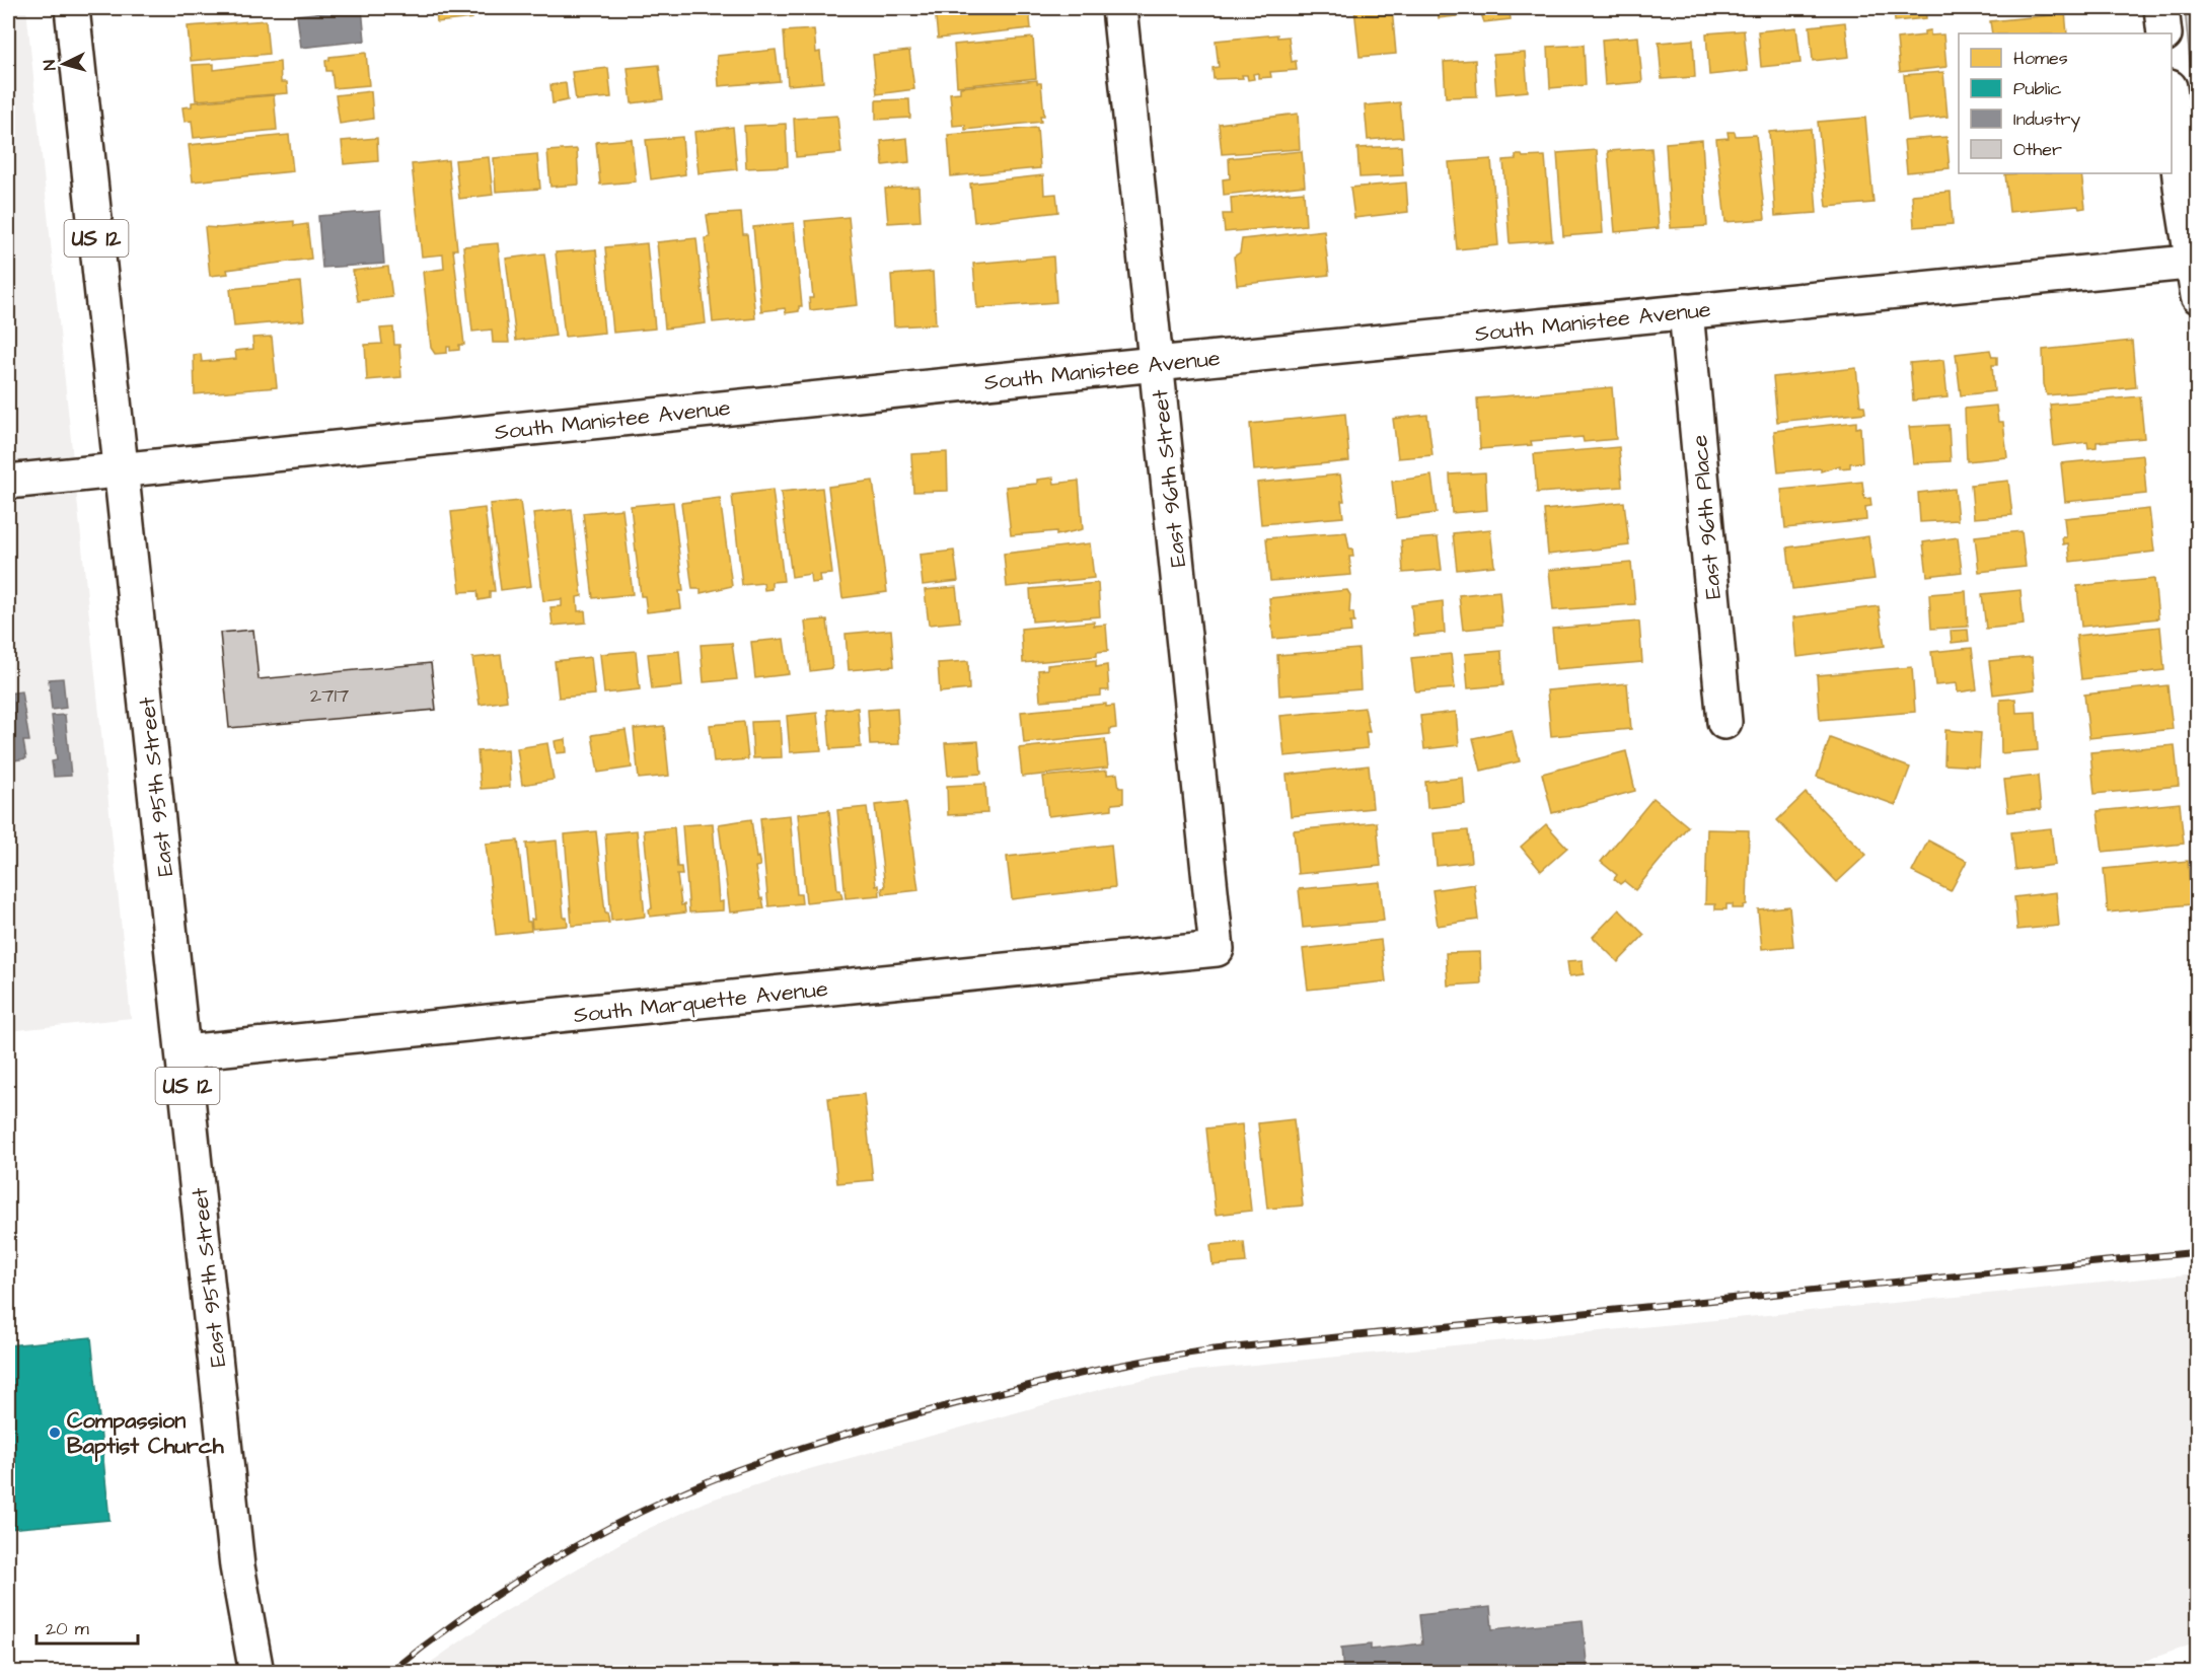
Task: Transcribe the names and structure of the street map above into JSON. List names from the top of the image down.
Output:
{
  "streets": {
    "street": [
      "US 12",
      "South Manistee Avenue",
      "East 96th Street",
      "East 96th Place",
      "East 95th Street",
      "South Marquette Avenue"
    ]
  },
  "crossings": [
    ["South Manistee Avenue", "East 96th Street"],
    ["South Manistee Avenue", "East 96th Place"],
    ["South Manistee Avenue", "East 95th Street"],
    ["East 96th Street", "South Marquette Avenue"],
    ["East 95th Street", "South Marquette Avenue"]
  ],
  "places": ["Compassion Baptist Church"],
  "house_numbers": ["2717"],
  "legend": [
    "Homes",
    "Public",
    "Industry",
    "Other"
  ],
  "scale_bar": "20 m",
  "north": "left"
}
